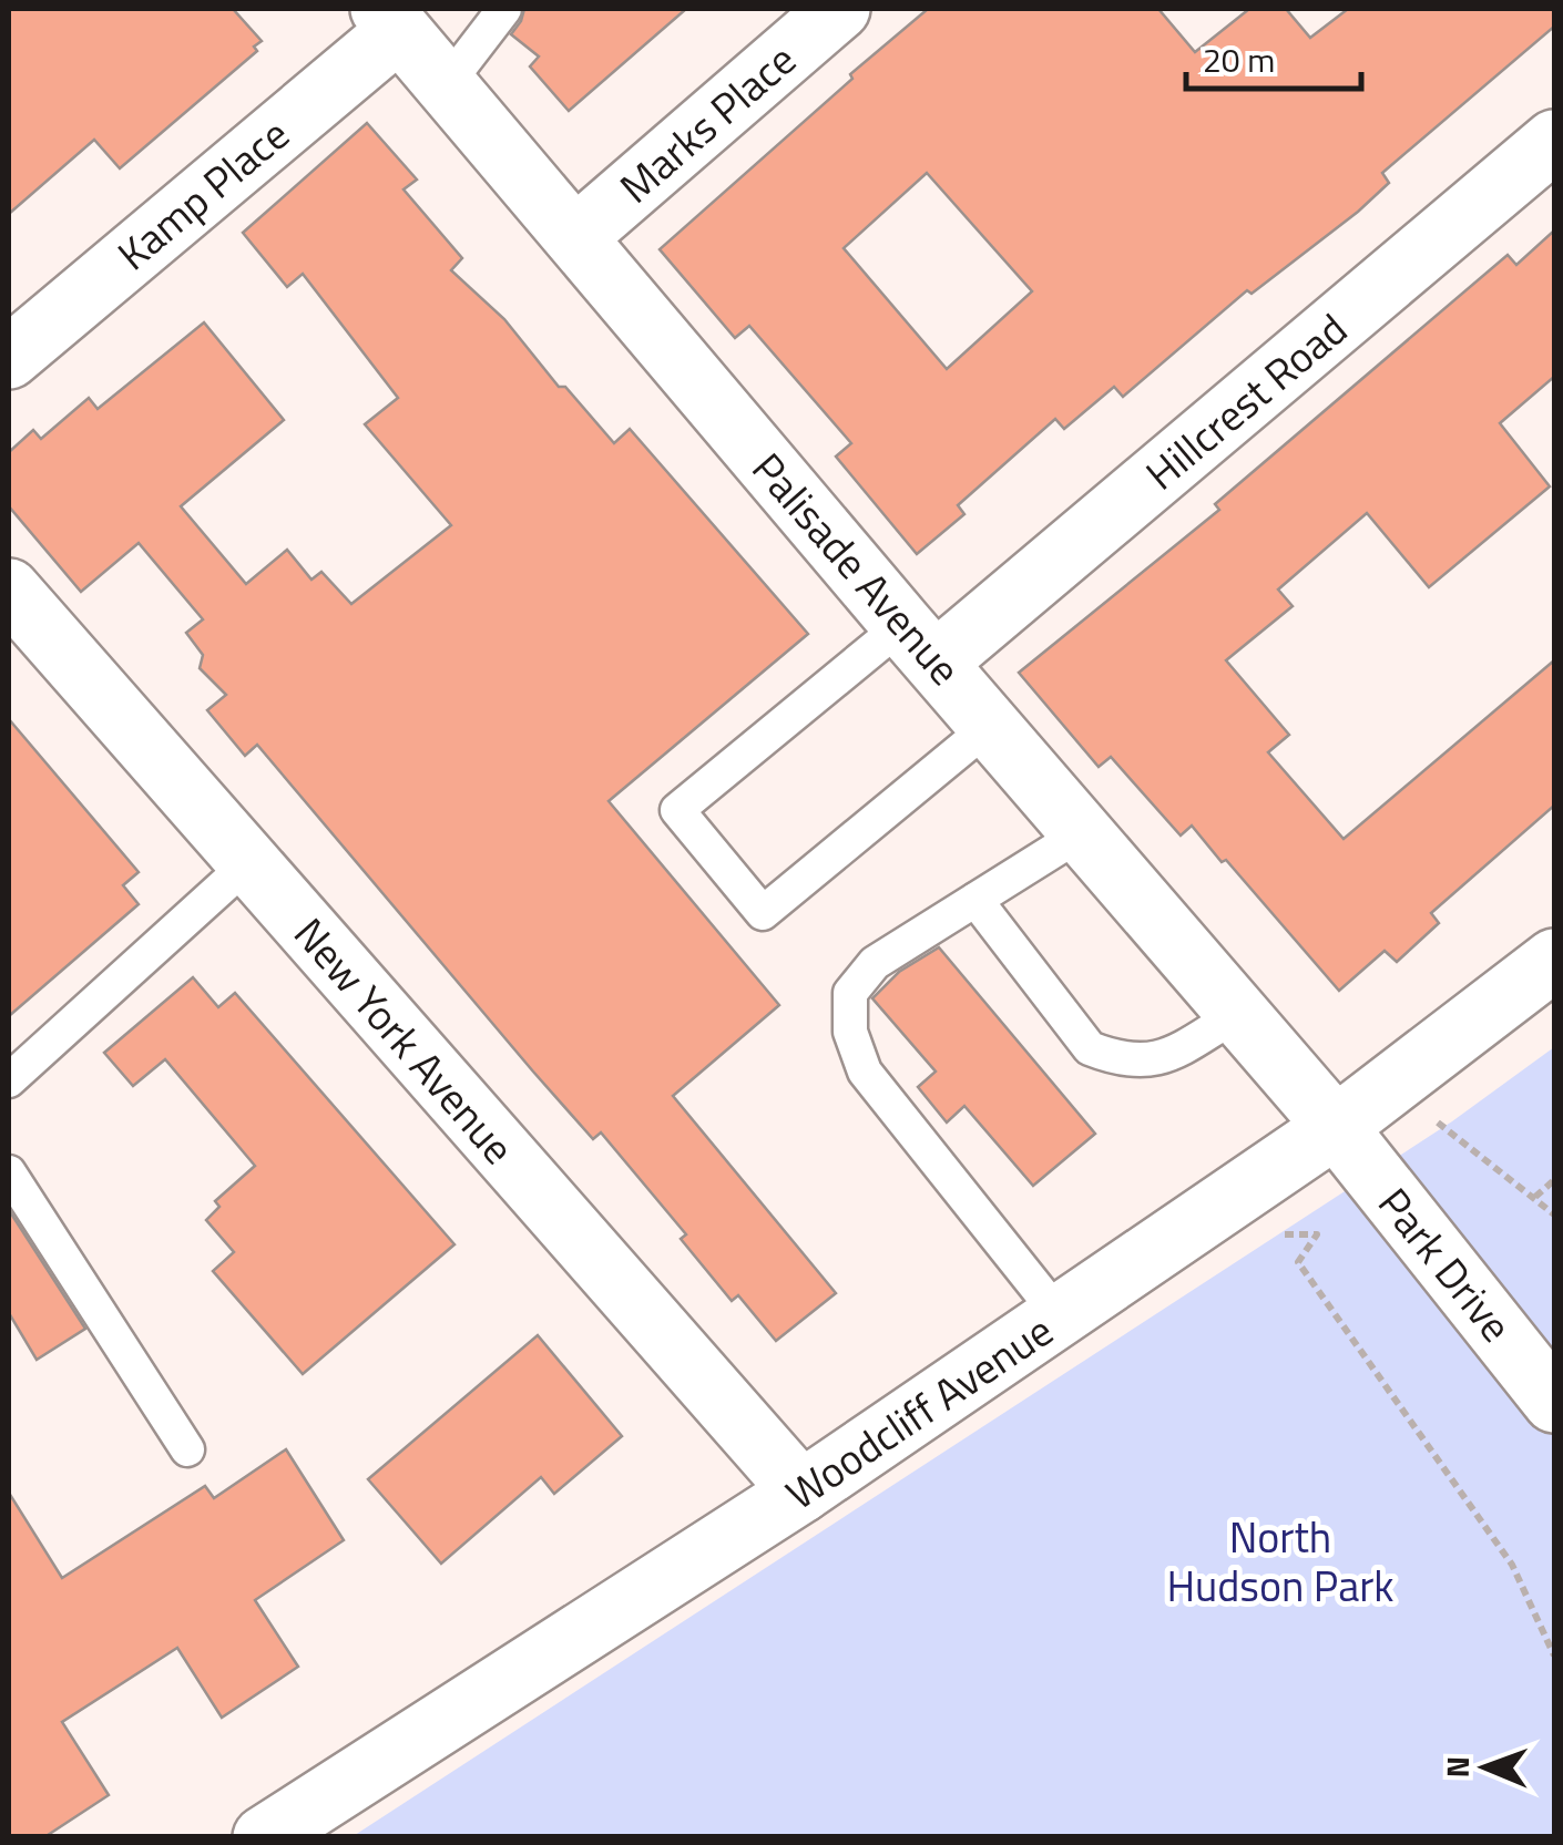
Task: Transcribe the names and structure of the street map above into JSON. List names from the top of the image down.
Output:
{
  "streets": {
    "main road": [
      "Marks Place",
      "Kamp Place",
      "Hillcrest Road",
      "Palisade Avenue",
      "New York Avenue",
      "Park Drive",
      "Woodcliff Avenue"
    ]
  },
  "crossings": [
    ["Marks Place", "Palisade Avenue"],
    ["Kamp Place", "Palisade Avenue"],
    ["Hillcrest Road", "Palisade Avenue"],
    ["Palisade Avenue", "Park Drive"],
    ["Palisade Avenue", "Woodcliff Avenue"],
    ["New York Avenue", "Woodcliff Avenue"],
    ["Park Drive", "Woodcliff Avenue"]
  ],
  "parks": ["North Hudson Park"],
  "scale_bar": "20 m",
  "north": "left"
}
